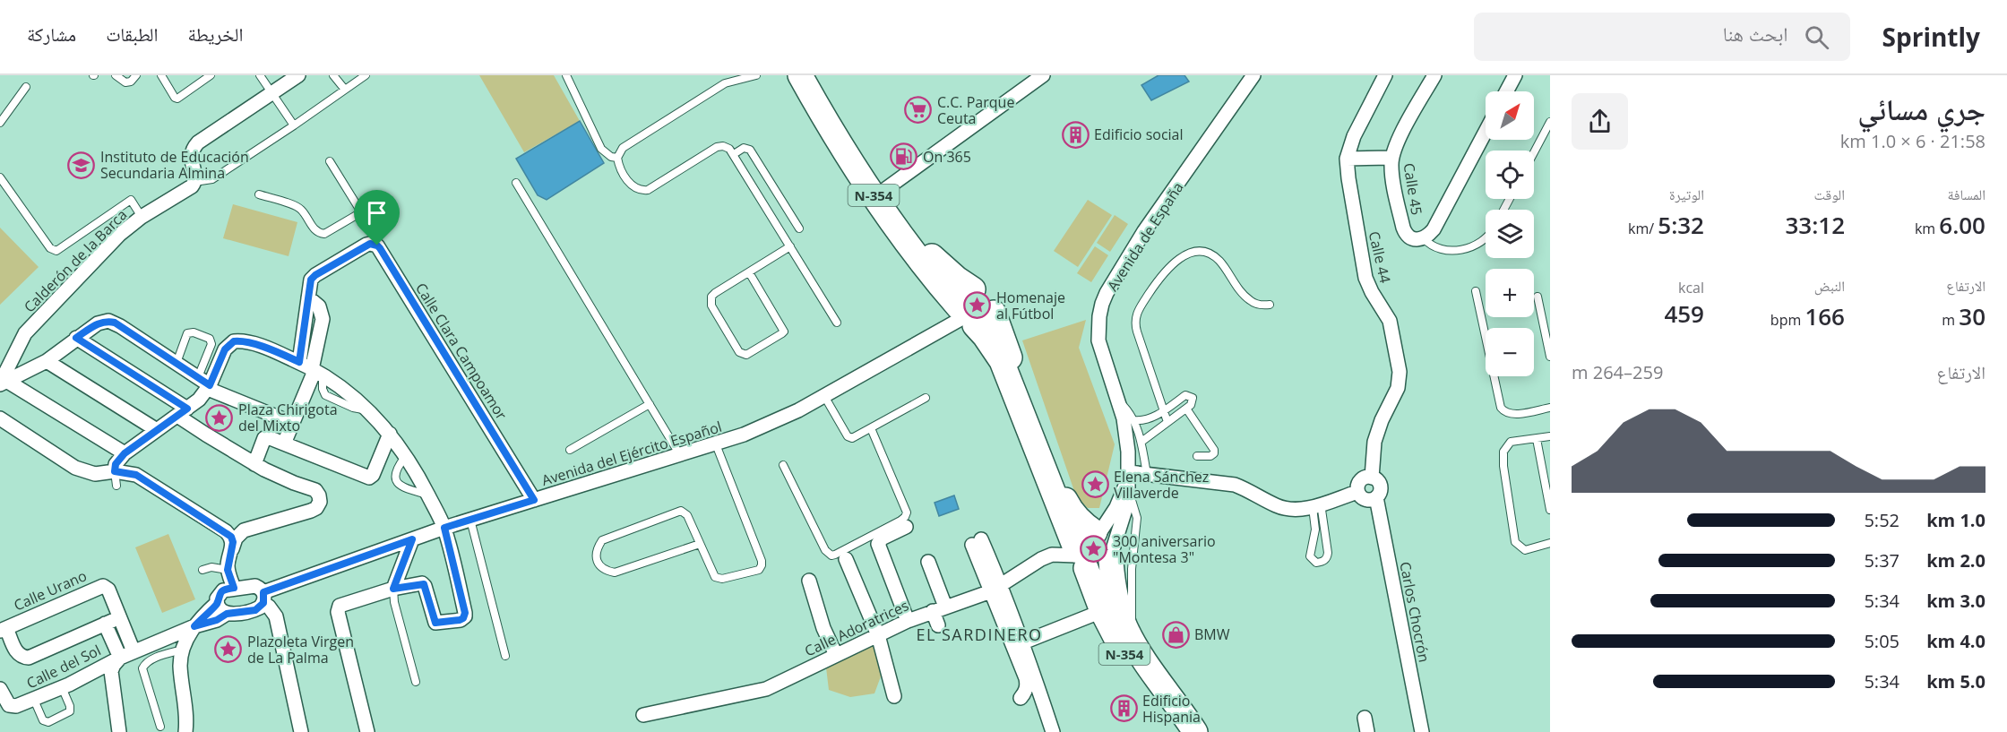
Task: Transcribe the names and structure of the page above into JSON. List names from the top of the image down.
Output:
{
  "streets": {
    "highway": ["N-354", "Avenida de España"],
    "street": [
      "Calle 45",
      "Calle 44",
      "Calderón de la Barca",
      "Calle Clara Campoamor",
      "Avenida del Ejército Español",
      "Calle Urano",
      "Carlos Chocrón",
      "Calle Adoratrices",
      "Calle del Sol"
    ]
  },
  "crossings": [
    ["N-354", "Avenida de España"],
    ["N-354", "Avenida del Ejército Español"],
    ["N-354", "Calle Adoratrices"],
    ["Calle 44", "Carlos Chocrón"],
    ["Calle Clara Campoamor", "Avenida del Ejército Español"]
  ],
  "districts": ["EL SARDINERO"],
  "places": {
    "supermarket": ["C.C. Parque Ceuta"],
    "building": ["Edificio social", "Edificio Hispania"],
    "fuel station": ["On 365"],
    "school or university": ["Instituto de Educación Secundaria Almina"],
    "place": [
      "Homenaje al Fútbol",
      "Plaza Chirigota del Mixto",
      "Elena Sánchez Villaverde",
      "300 aniversario \"Montesa 3\"",
      "Plazoleta Virgen de La Palma"
    ],
    "shop": ["BMW"]
  },
  "north": "top right",
  "page": {
    "header": "Sprintly",
    "search": "ابحث هنا",
    "nav": ["الخريطة", "الطبقات", "مشاركة"],
    "heading": ["جري مسائي", "21:58 · 6 × 1.0 km"],
    "map_buttons": ["+", "−"],
    "stats": [
      ["المسافة", "6.00 km"],
      ["الوقت", "33:12"],
      ["الوتيرة", "5:32 /km"],
      ["الارتفاع", "30 m"],
      ["النبض", "166 bpm"],
      ["kcal", "459"]
    ],
    "chart": ["الارتفاع", "259–264 m"],
    "list": [
      {
        "name": "1.0 km",
        "note": "5:52"
      },
      {
        "name": "2.0 km",
        "note": "5:37"
      },
      {
        "name": "3.0 km",
        "note": "5:34"
      },
      {
        "name": "4.0 km",
        "note": "5:05"
      },
      {
        "name": "5.0 km",
        "note": "5:34"
      }
    ]
  }
}
